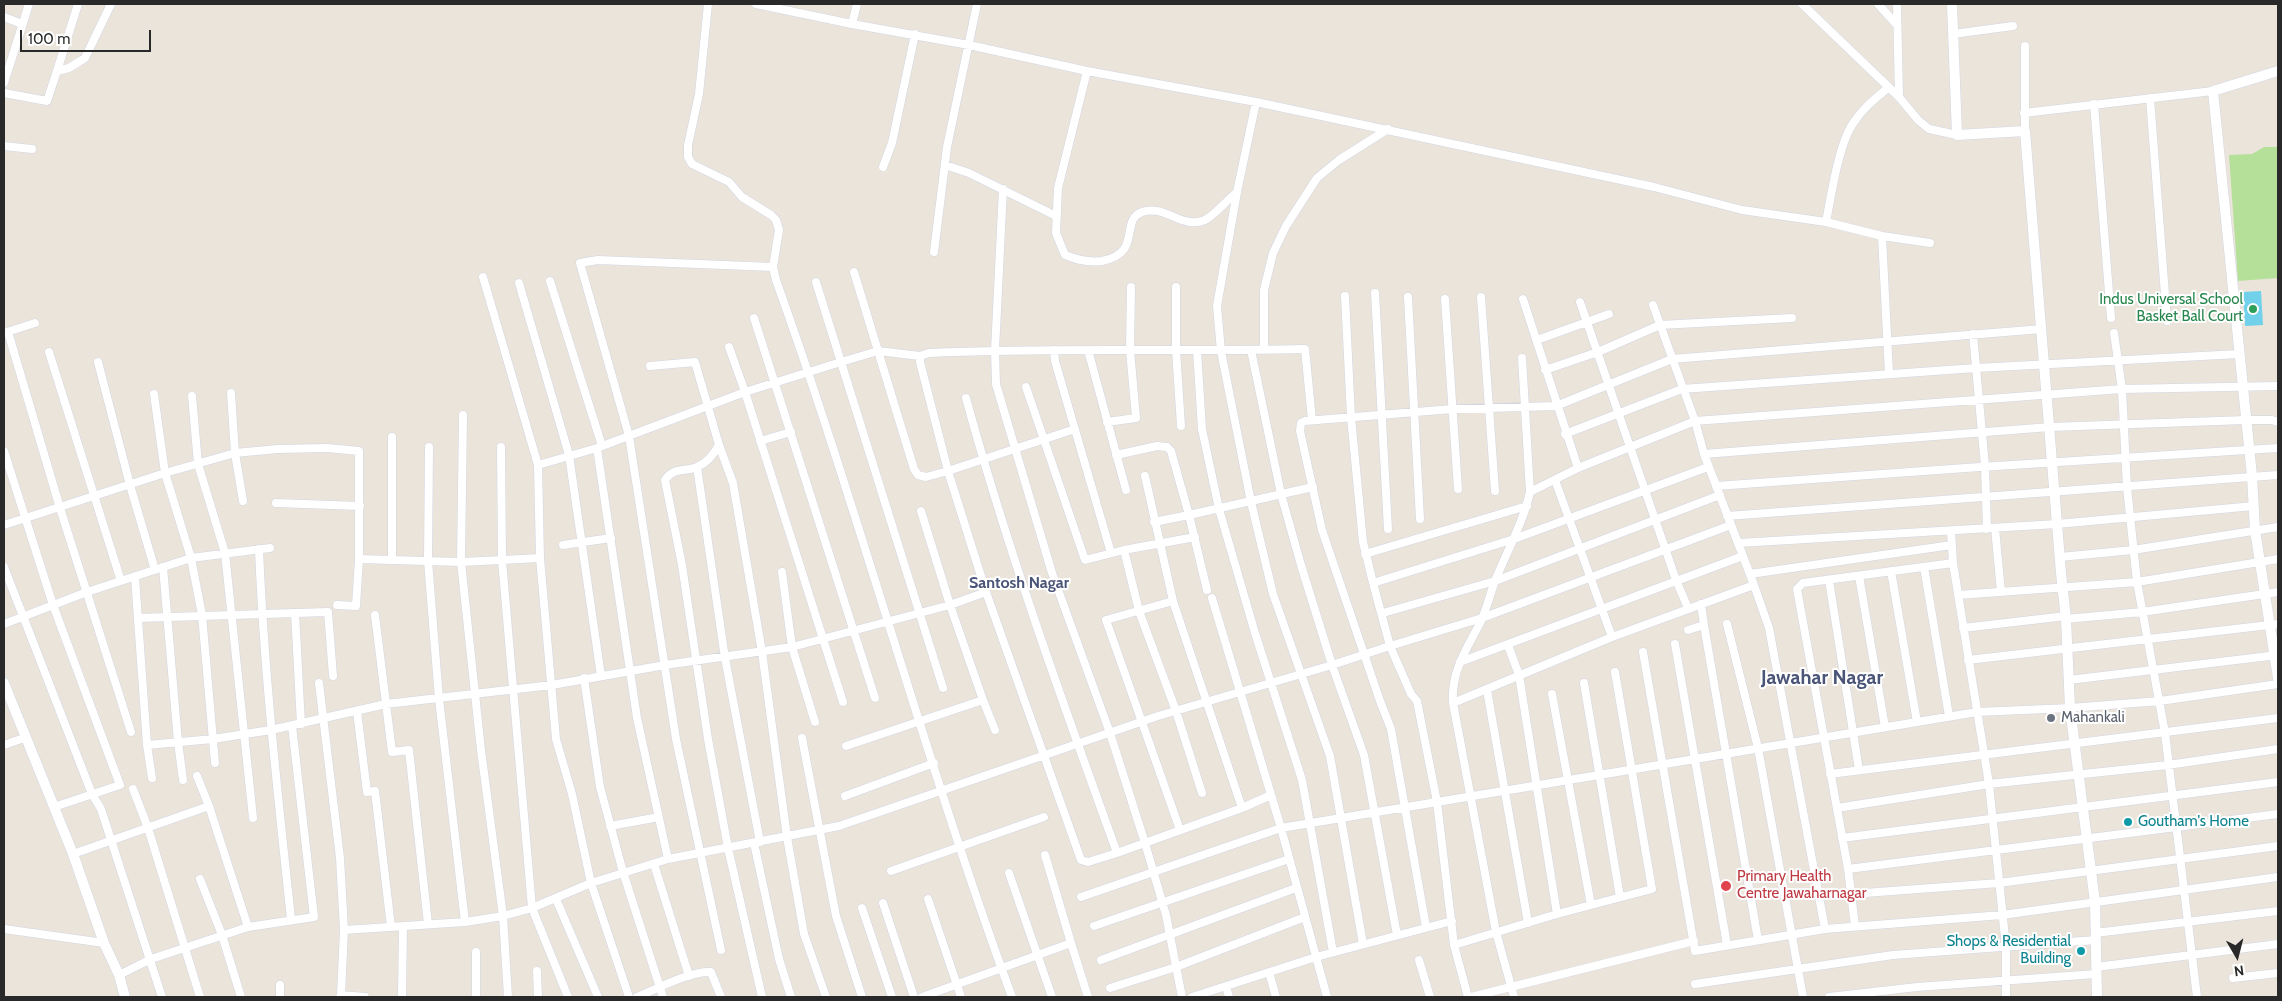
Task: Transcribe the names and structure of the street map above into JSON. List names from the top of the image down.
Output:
{
  "districts": ["Santosh Nagar", "Jawahar Nagar"],
  "places": [
    "Indus Universal School Basket Ball Court",
    "Mahankali",
    "Goutham's Home",
    "Primary Health Centre Jawaharnagar",
    "Shops & Residential Building"
  ],
  "scale_bar": "100 m",
  "north": "bottom"
}
